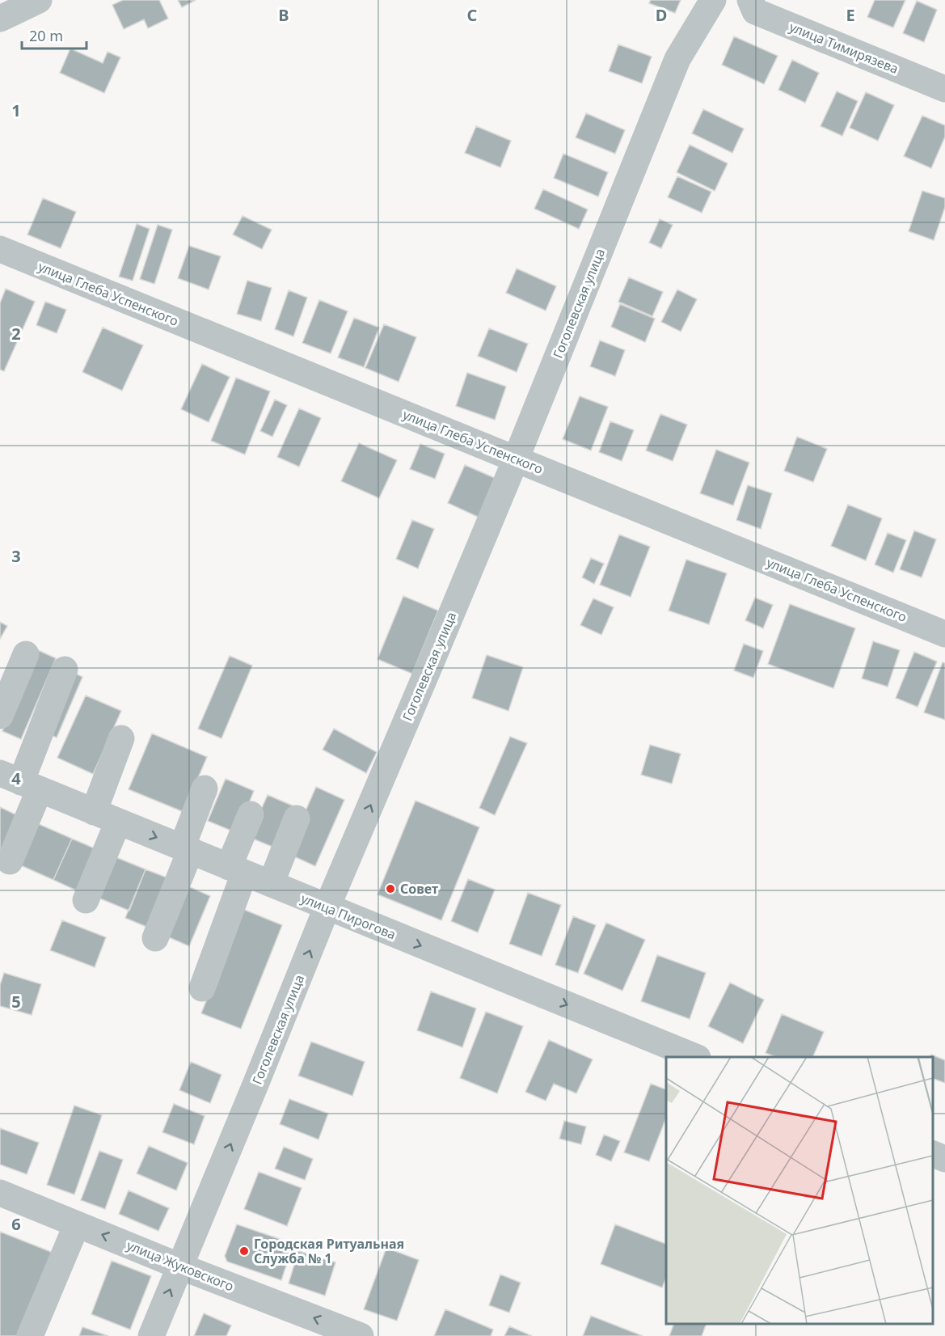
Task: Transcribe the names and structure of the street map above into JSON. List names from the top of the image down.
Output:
{
  "streets": {
    "street": [
      "улица Тимирязева",
      "улица Глеба Успенского",
      "Гоголевская улица",
      "улица Пирогова",
      "улица Жуковского"
    ]
  },
  "crossings": [
    ["улица Глеба Успенского", "Гоголевская улица"],
    ["Гоголевская улица", "улица Пирогова"],
    ["Гоголевская улица", "улица Жуковского"]
  ],
  "one_way": ["улица Пирогова", "улица Жуковского"],
  "places": ["Совет", "Городская Ритуальная Служба № 1"],
  "scale_bar": "20 m",
  "grid": {
    "columns": [
      "B",
      "C",
      "D",
      "E"
    ],
    "rows": [
      "1",
      "2",
      "3",
      "4",
      "5",
      "6"
    ]
  }
}
